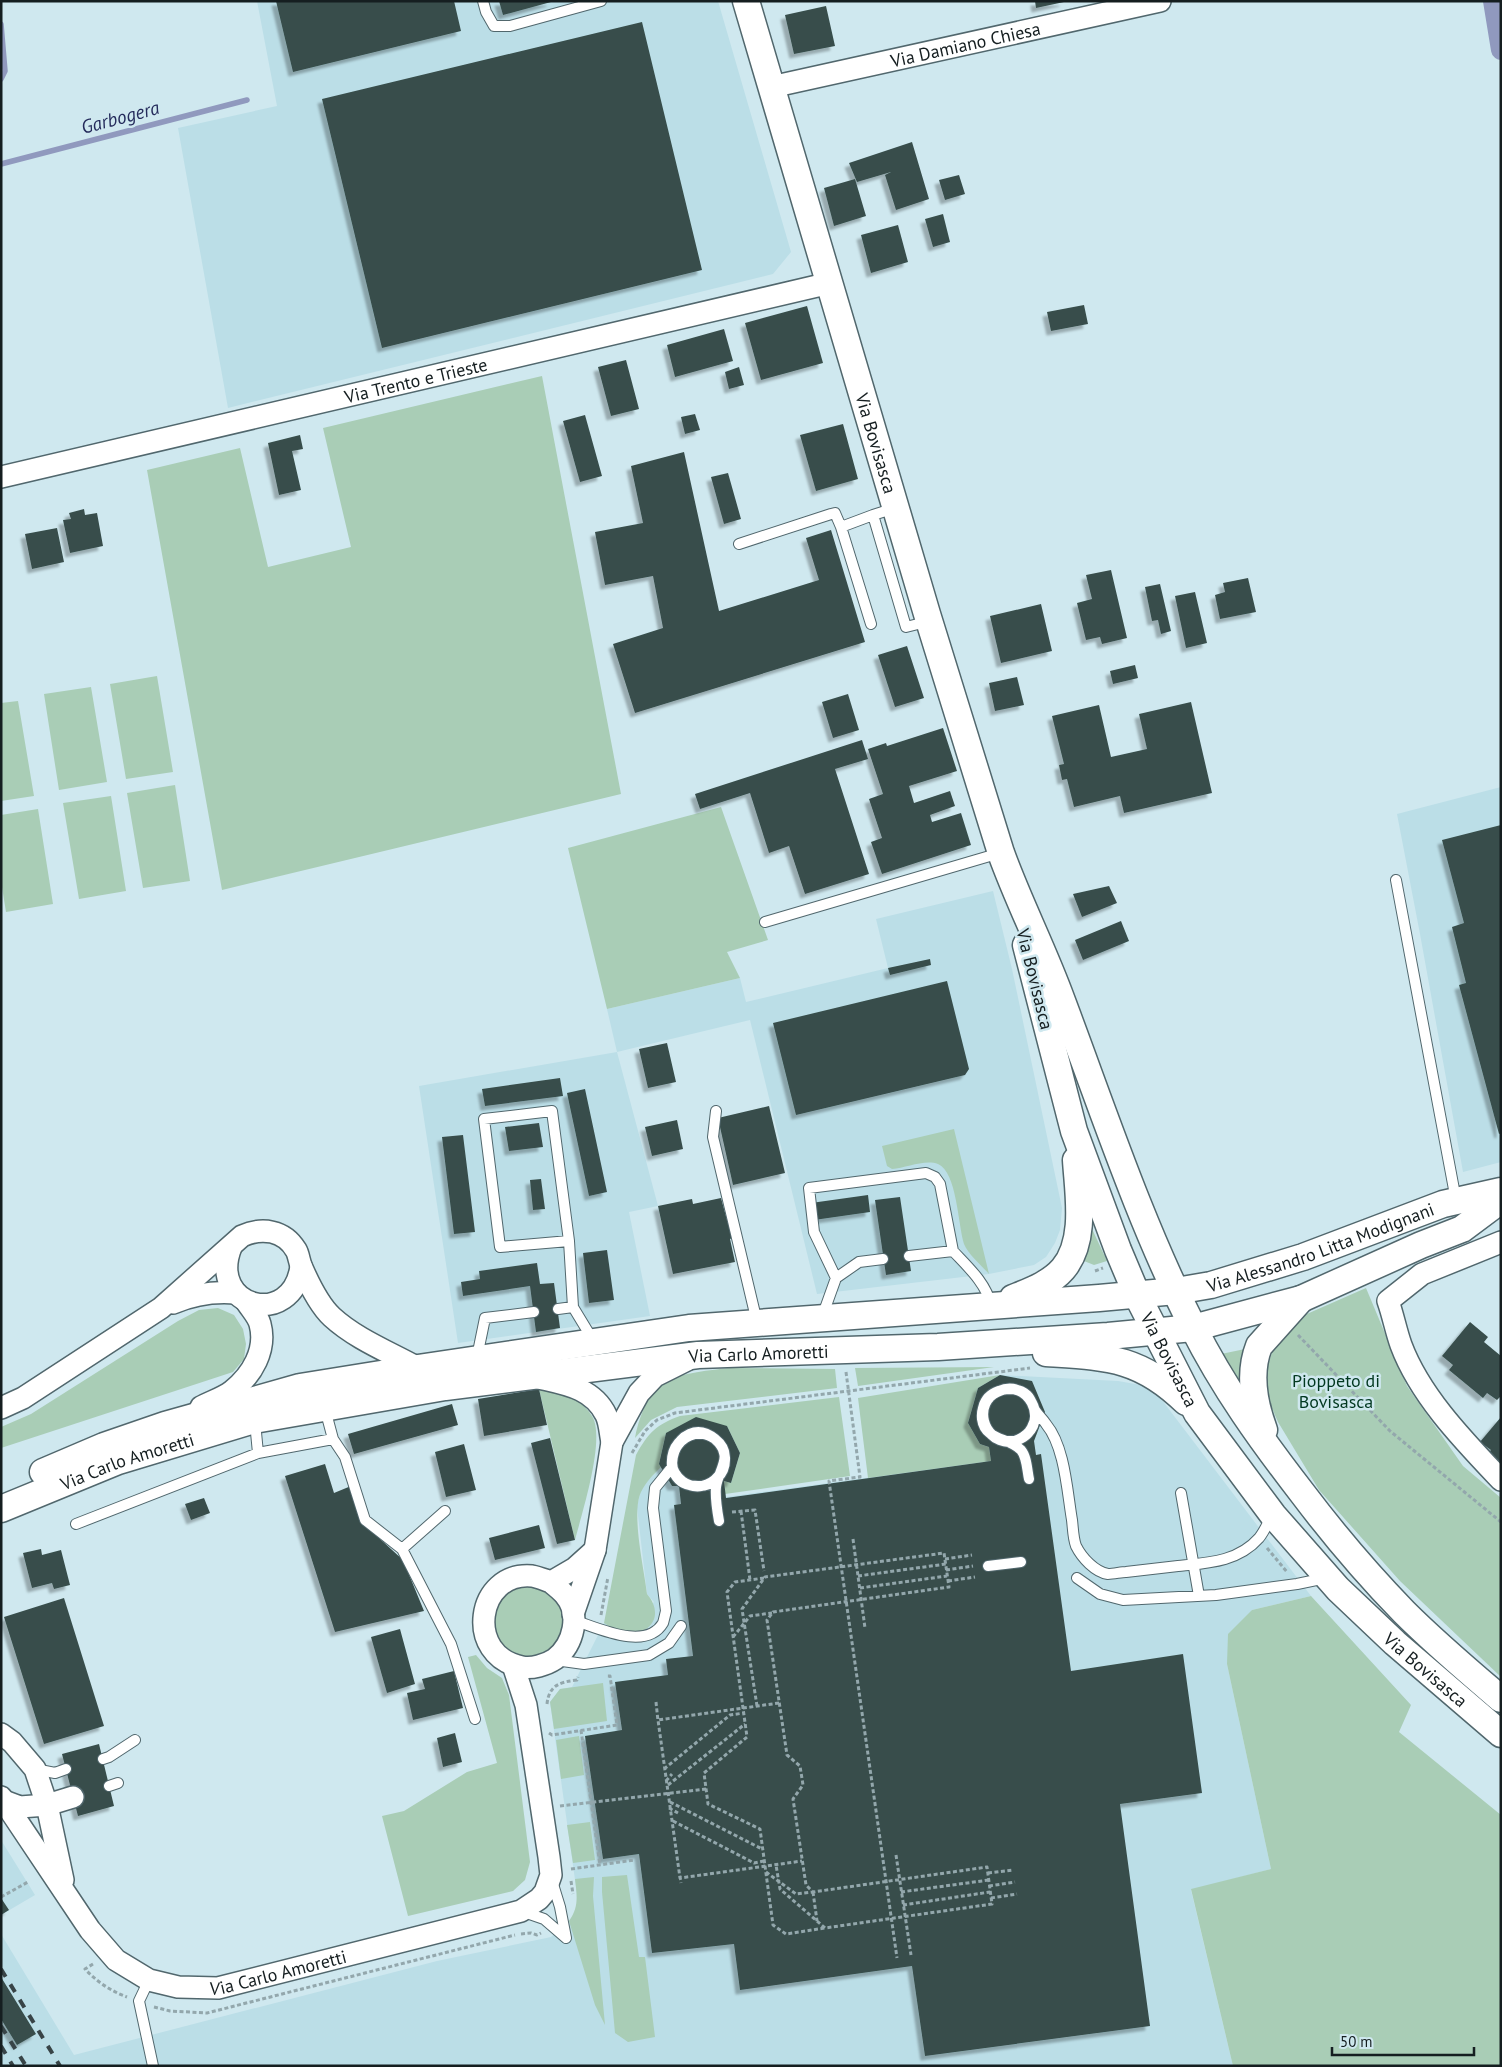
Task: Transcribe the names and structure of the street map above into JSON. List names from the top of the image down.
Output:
{
  "streets": {
    "street": [
      "Via Damiano Chiesa",
      "Via Trento e Trieste",
      "Via Bovisasca",
      "Via Alessandro Litta Modignani",
      "Via Carlo Amoretti"
    ]
  },
  "crossings": [
    ["Via Damiano Chiesa", "Via Bovisasca"],
    ["Via Trento e Trieste", "Via Bovisasca"],
    ["Via Bovisasca", "Via Alessandro Litta Modignani"],
    ["Via Bovisasca", "Via Carlo Amoretti"],
    ["Via Alessandro Litta Modignani", "Via Carlo Amoretti"]
  ],
  "water": ["Garbogera"],
  "parks": ["Pioppeto di Bovisasca"],
  "scale_bar": "50 m"
}
